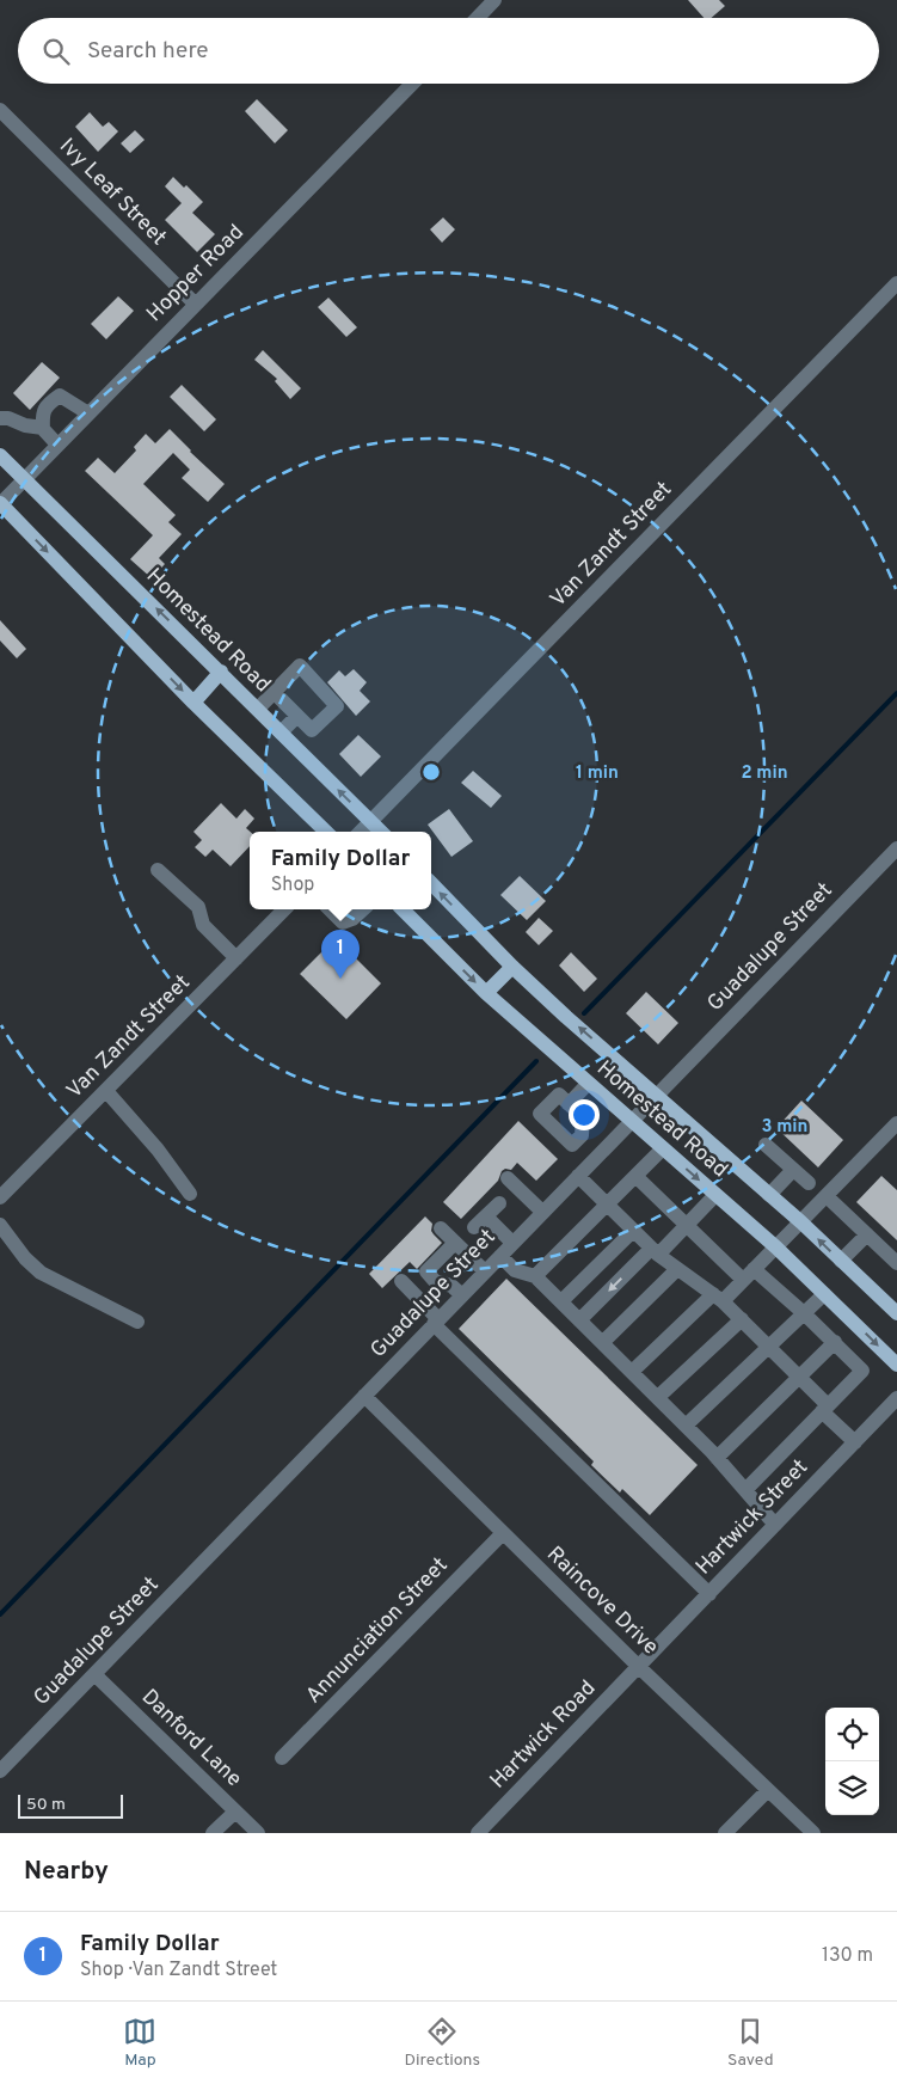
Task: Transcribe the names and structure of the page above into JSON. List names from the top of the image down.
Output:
{
  "streets": {
    "main road": ["Homestead Road"],
    "street": [
      "Ivy Leaf Street",
      "Hopper Road",
      "Van Zandt Street",
      "Guadalupe Street",
      "Hartwick Street",
      "Raincove Drive",
      "Annunciation Street",
      "Hartwick Road",
      "Danford Lane"
    ]
  },
  "crossings": [
    ["Ivy Leaf Street", "Hopper Road"],
    ["Hopper Road", "Homestead Road"],
    ["Van Zandt Street", "Homestead Road"],
    ["Homestead Road", "Guadalupe Street"],
    ["Guadalupe Street", "Raincove Drive"],
    ["Guadalupe Street", "Danford Lane"],
    ["Hartwick Street", "Raincove Drive"],
    ["Hartwick Street", "Hartwick Road"],
    ["Raincove Drive", "Annunciation Street"],
    ["Raincove Drive", "Hartwick Road"]
  ],
  "scale_bar": "50 m",
  "page": {
    "search": "Search here",
    "popup": ["Family Dollar", "Shop"],
    "pins": "1",
    "scale": "50 m",
    "heading": "Nearby",
    "list": [
      {
        "mark": "1",
        "name": "Family Dollar",
        "note": "Shop · Van Zandt Street",
        "value": "130 m"
      }
    ],
    "nav": ["Map", "Directions", "Saved"]
  },
  "rings": ["1 min", "2 min", "3 min"]
}
